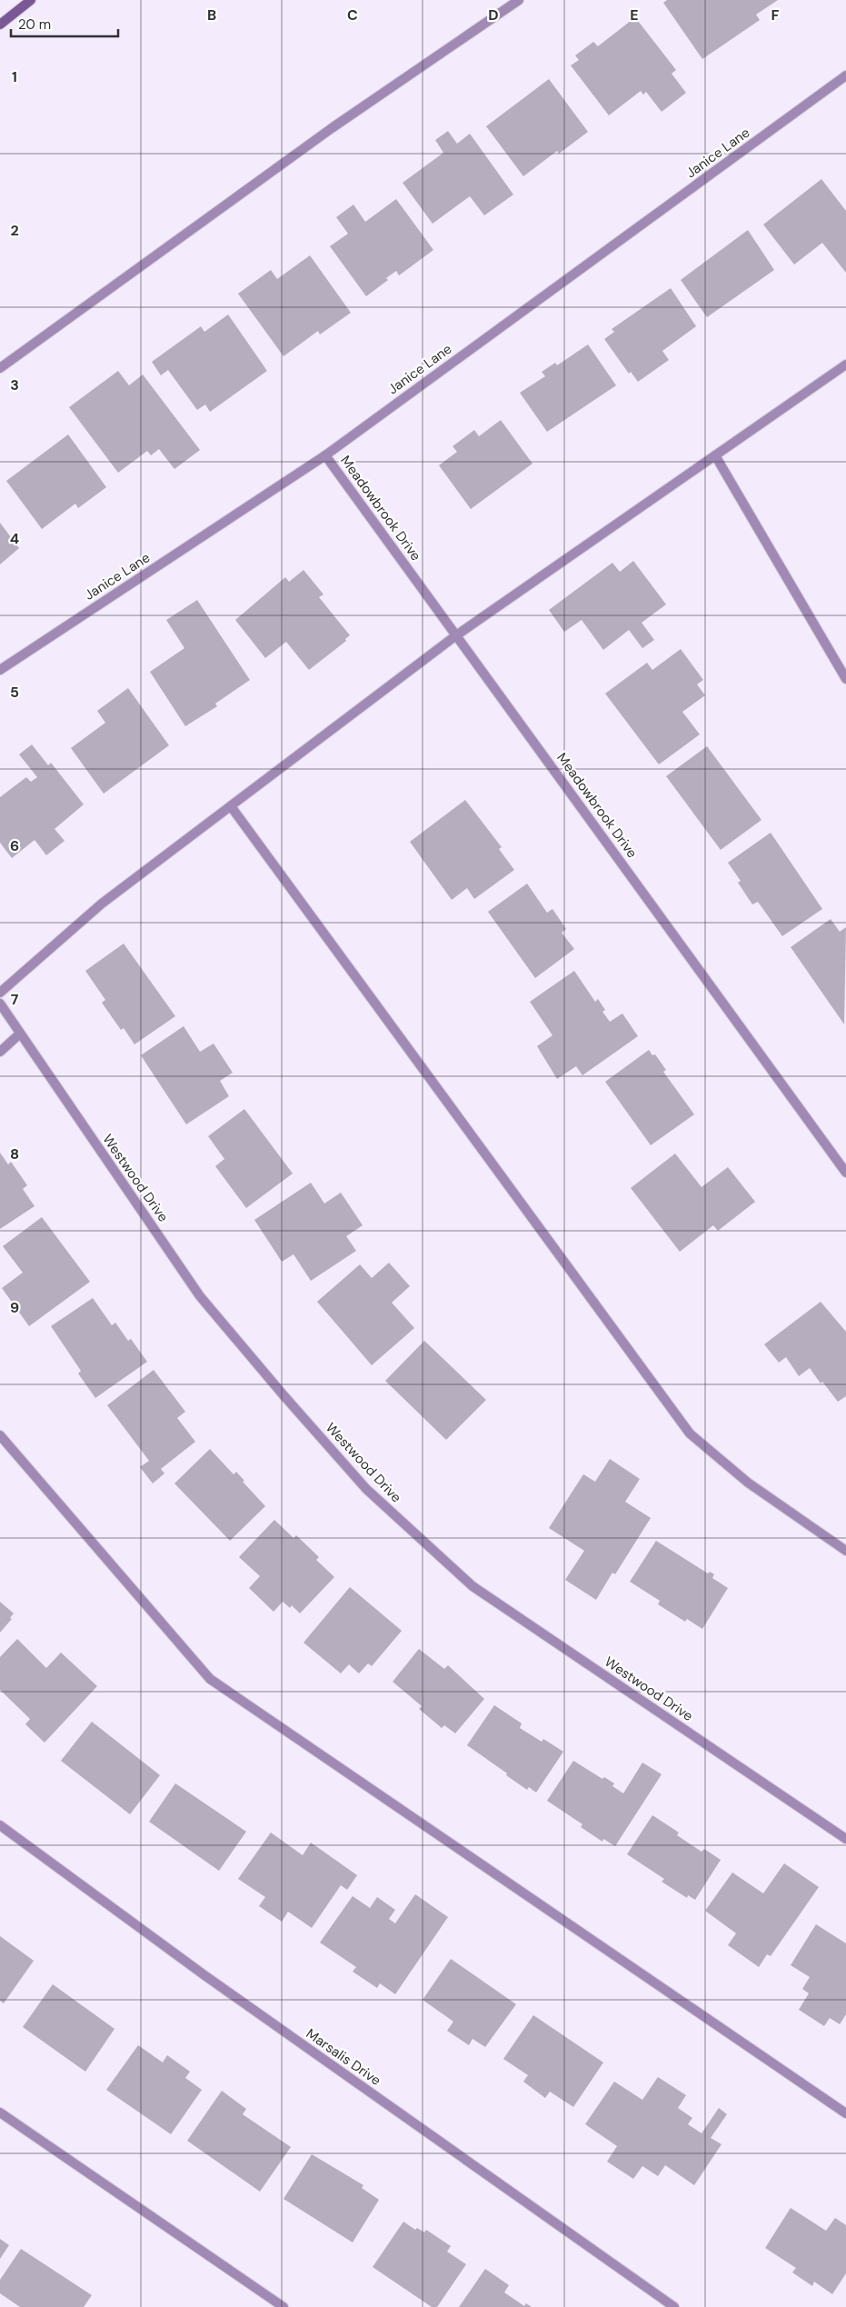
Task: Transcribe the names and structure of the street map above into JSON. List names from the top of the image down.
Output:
{
  "streets": {
    "street": [
      "Janice Lane",
      "Meadowbrook Drive",
      "Westwood Drive",
      "Marsalis Drive"
    ]
  },
  "crossings": [
    ["Janice Lane", "Meadowbrook Drive"]
  ],
  "scale_bar": "20 m",
  "grid": {
    "columns": [
      "B",
      "C",
      "D",
      "E",
      "F"
    ],
    "rows": [
      "1",
      "2",
      "3",
      "4",
      "5",
      "6",
      "7",
      "8",
      "9"
    ]
  }
}
